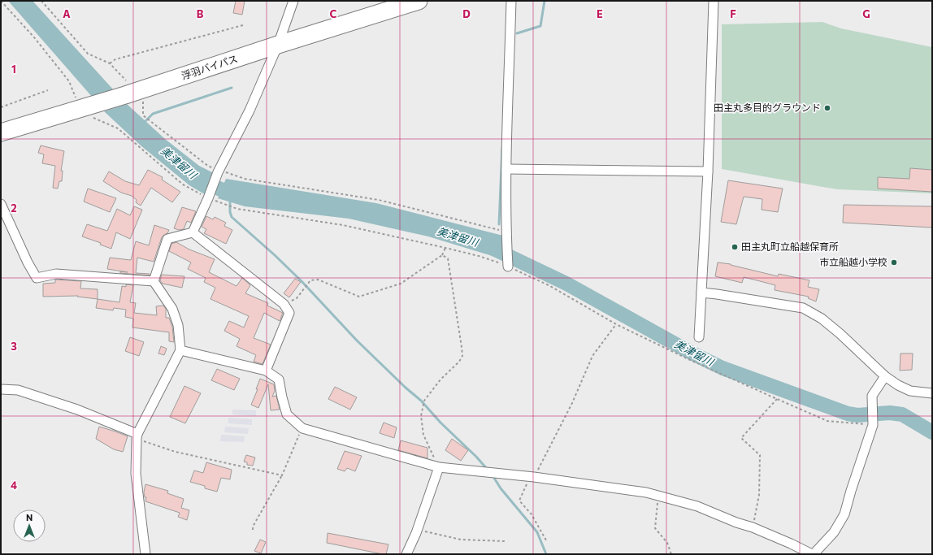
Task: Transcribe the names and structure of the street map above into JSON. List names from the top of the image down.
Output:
{
  "streets": {
    "highway": ["浮羽バイパス"]
  },
  "water": ["美津留川"],
  "places": ["田主丸多目的グラウンド", "田主丸町立船越保育所", "市立船越小学校"],
  "north": "top",
  "grid": {
    "columns": [
      "A",
      "B",
      "C",
      "D",
      "E",
      "F",
      "G"
    ],
    "rows": [
      "1",
      "2",
      "3",
      "4"
    ]
  }
}
